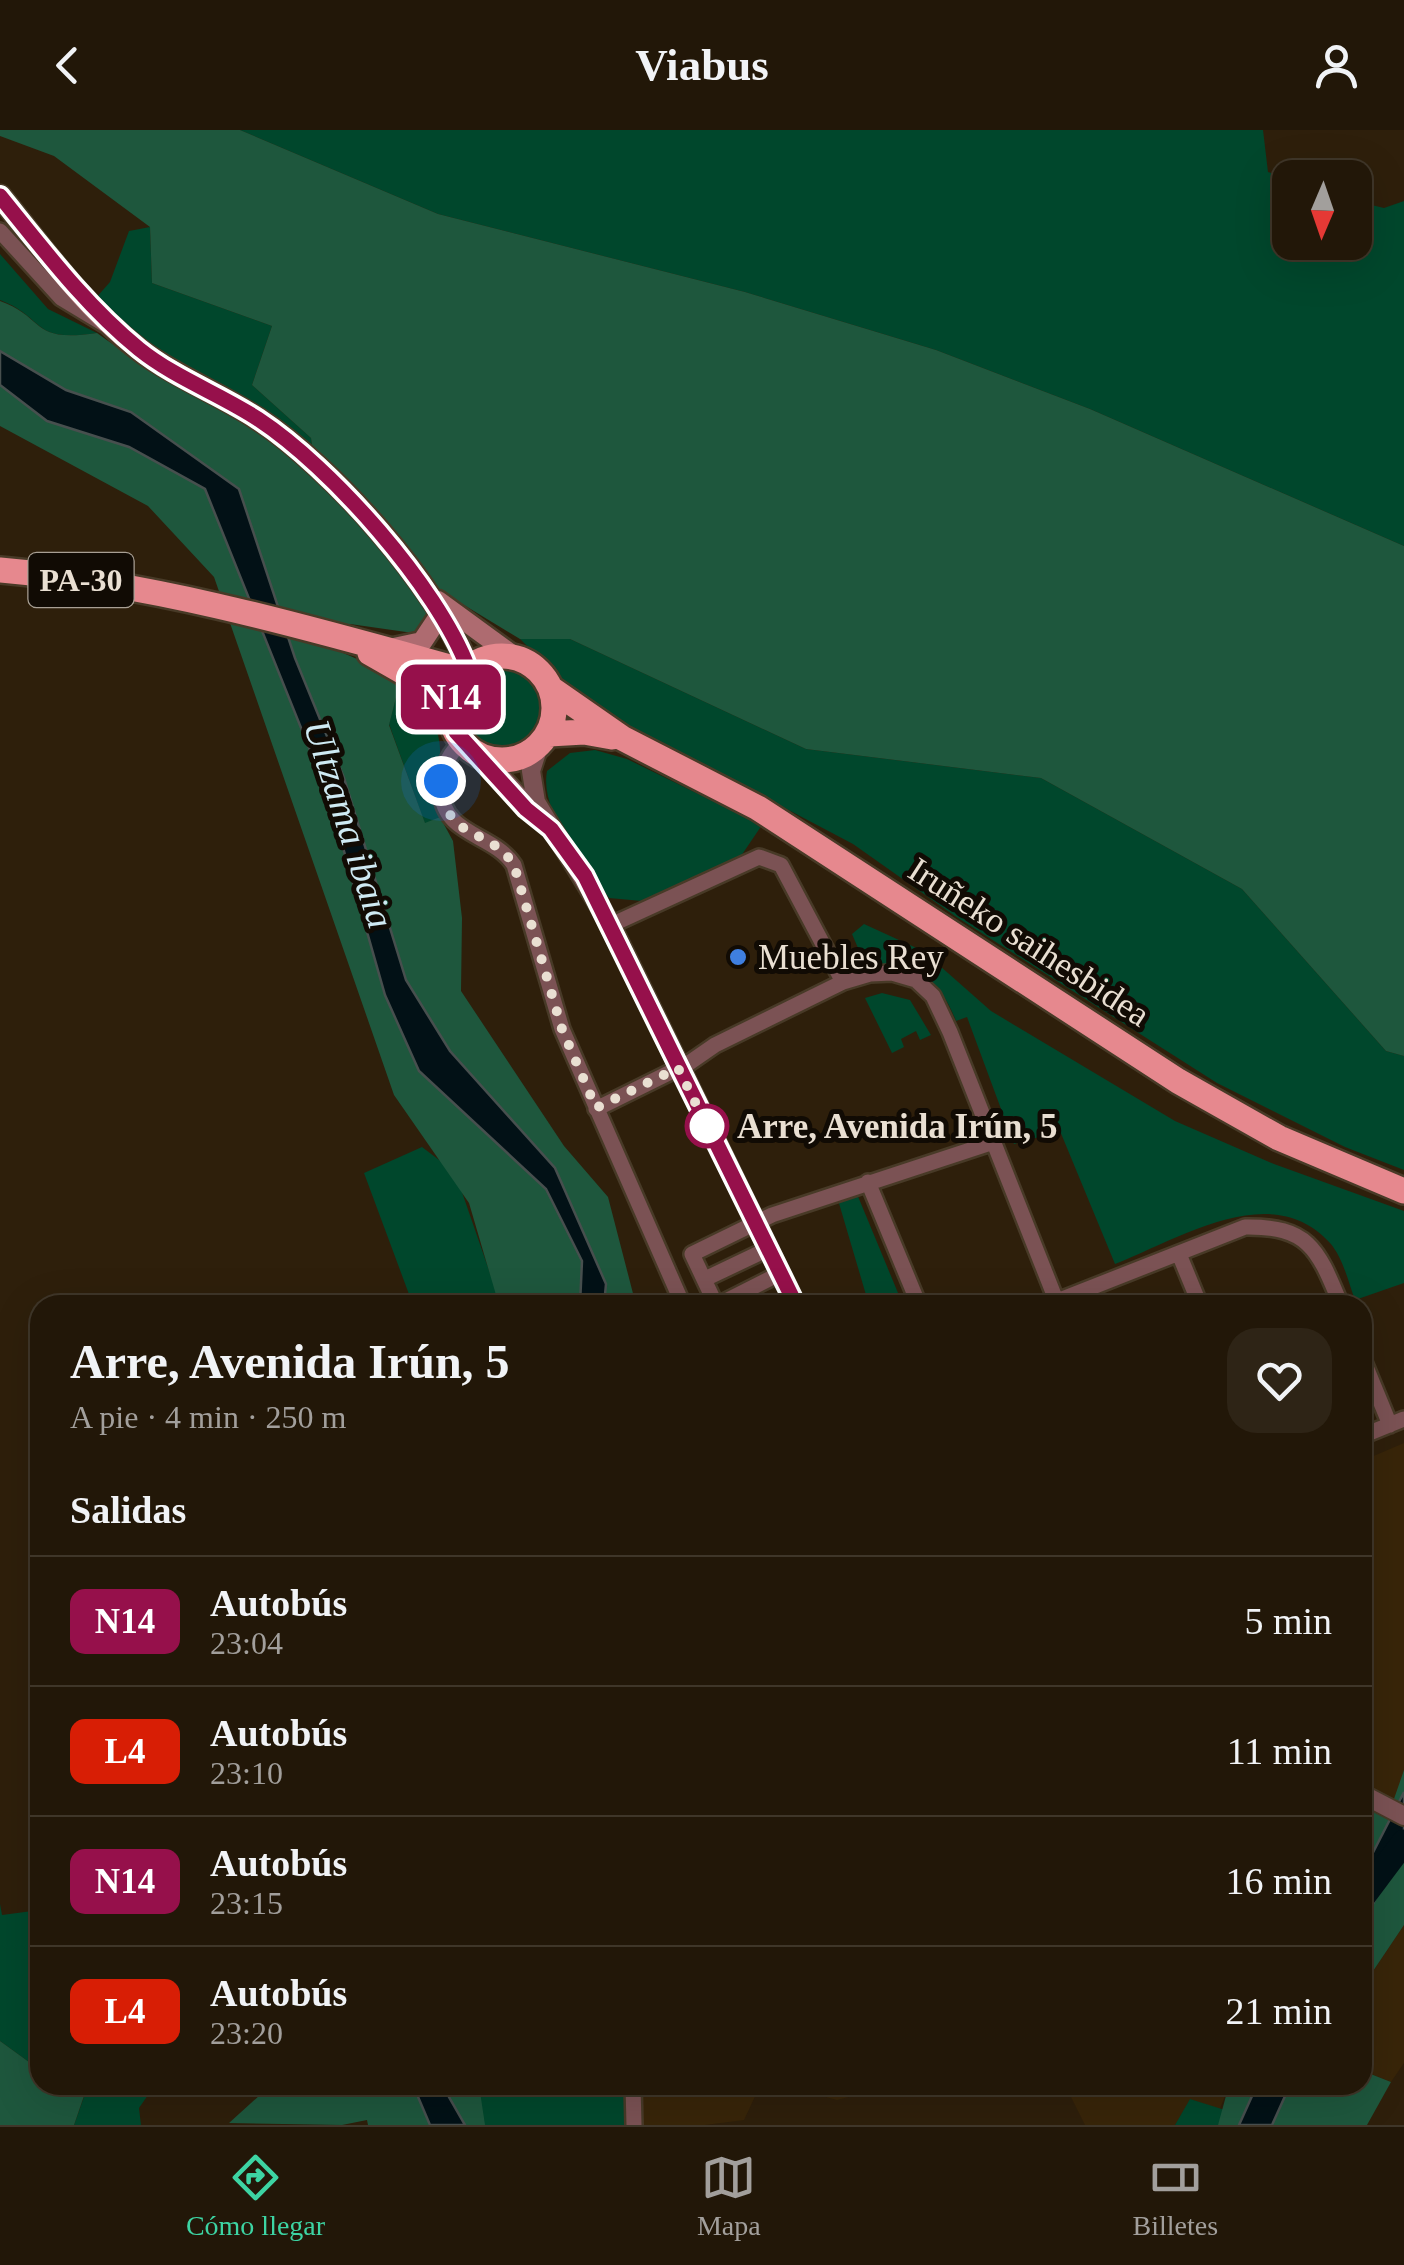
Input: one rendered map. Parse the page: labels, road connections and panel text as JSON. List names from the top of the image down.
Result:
{
  "streets": {
    "highway": ["PA-30", "Iruñeko saihesbidea"]
  },
  "crossings": [
    ["PA-30", "Iruñeko saihesbidea"]
  ],
  "water": ["Ultzama ibaia"],
  "places": ["Muebles Rey", "Arre, Avenida Irún, 5"],
  "lines": ["bus line N14"],
  "north": "bottom",
  "page": {
    "header": "Viabus",
    "on_map": "N14",
    "heading": [
      ["Arre, Avenida Irún, 5", "A pie · 4 min · 250 m"],
      "Salidas"
    ],
    "list": [
      {
        "mark": "N14",
        "name": "Autobús",
        "note": "23:04",
        "value": "5 min"
      },
      {
        "mark": "L4",
        "name": "Autobús",
        "note": "23:10",
        "value": "11 min"
      },
      {
        "mark": "N14",
        "name": "Autobús",
        "note": "23:15",
        "value": "16 min"
      },
      {
        "mark": "L4",
        "name": "Autobús",
        "note": "23:20",
        "value": "21 min"
      }
    ],
    "tabs": ["Cómo llegar", "Mapa", "Billetes"]
  }
}
